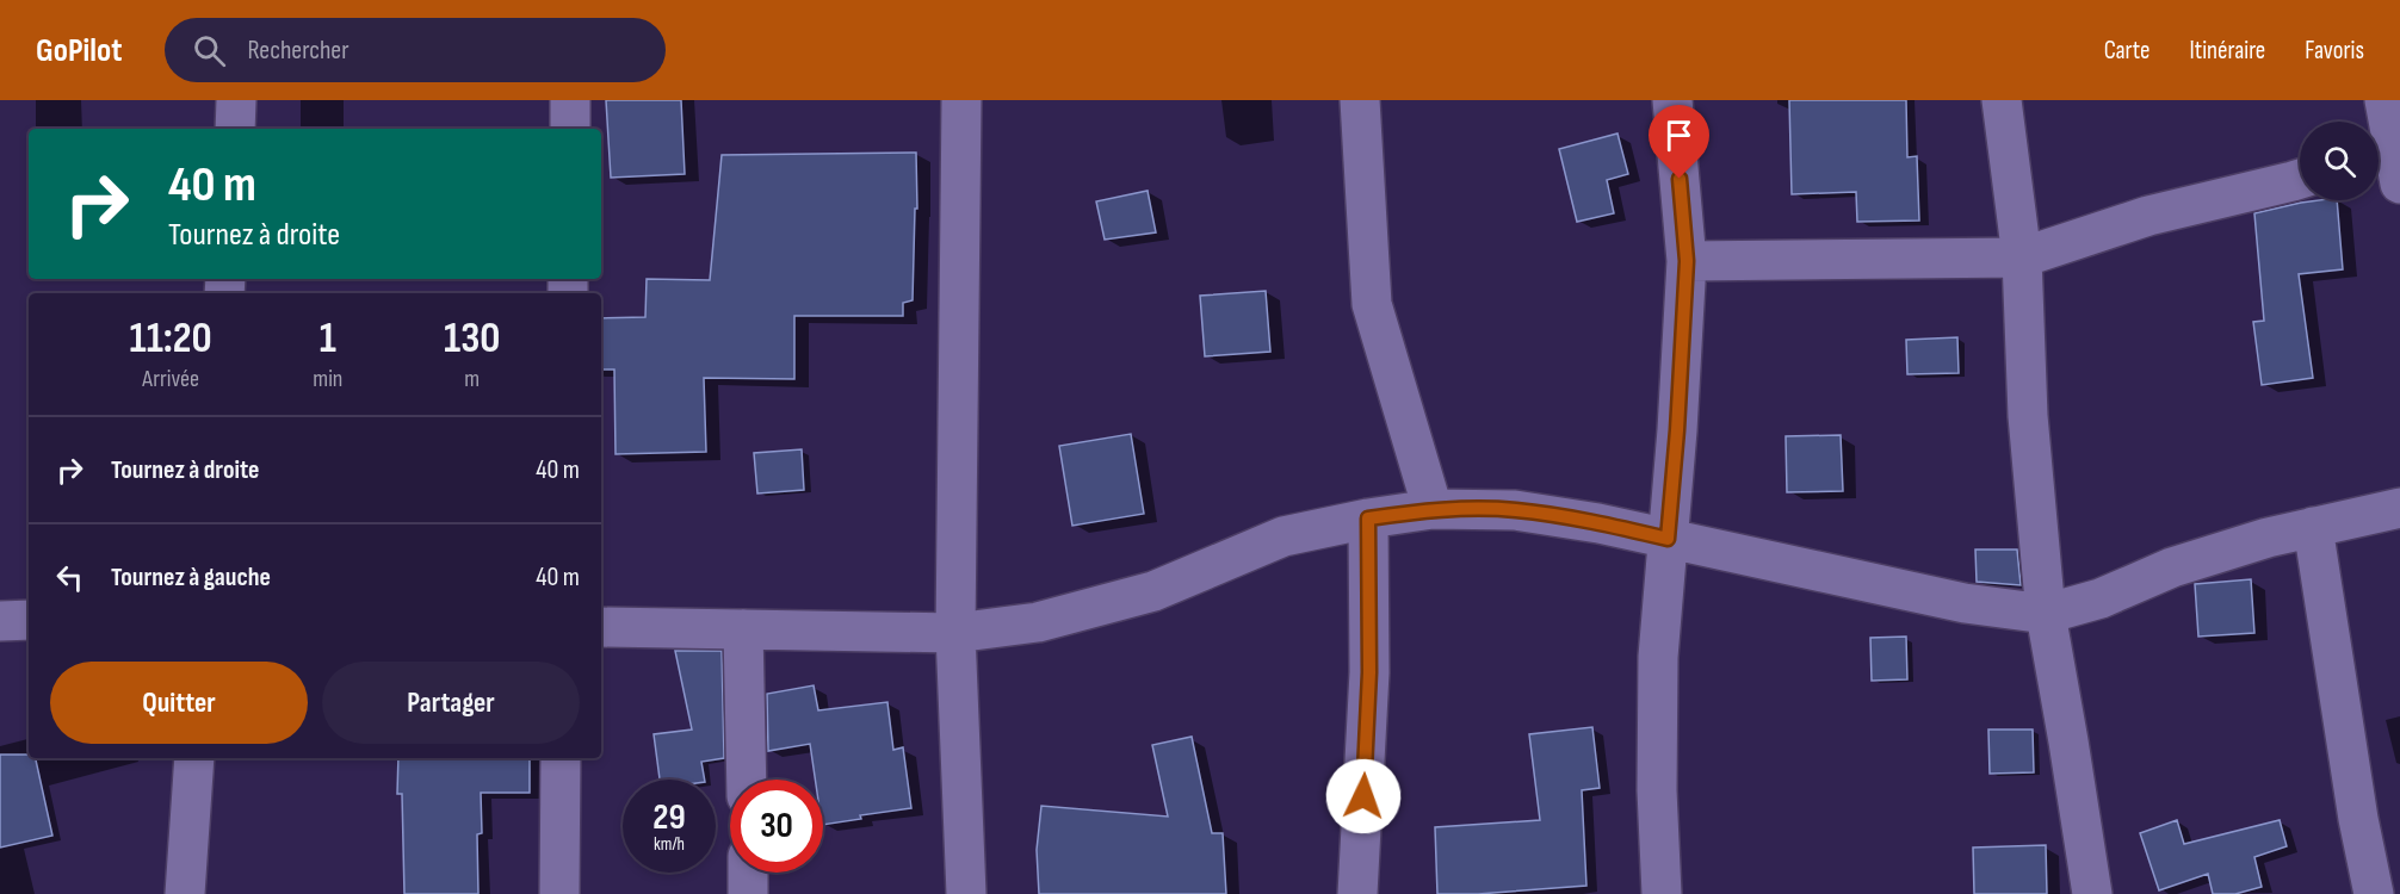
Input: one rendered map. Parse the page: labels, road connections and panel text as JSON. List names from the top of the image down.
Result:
{
  "page": {
    "header": "GoPilot",
    "search": "Rechercher",
    "nav": ["Carte", "Itinéraire", "Favoris"],
    "turn": ["40 m", "Tournez à droite"],
    "eta": [
      "11:20",
      "Arrivée",
      "1",
      "min",
      "130",
      "m"
    ],
    "list": [
      {
        "name": "Tournez à droite",
        "value": "40 m"
      },
      {
        "name": "Tournez à gauche",
        "value": "40 m"
      }
    ],
    "buttons": ["Quitter", "Partager"],
    "speed": "29 km/h",
    "limit": "30"
  }
}
